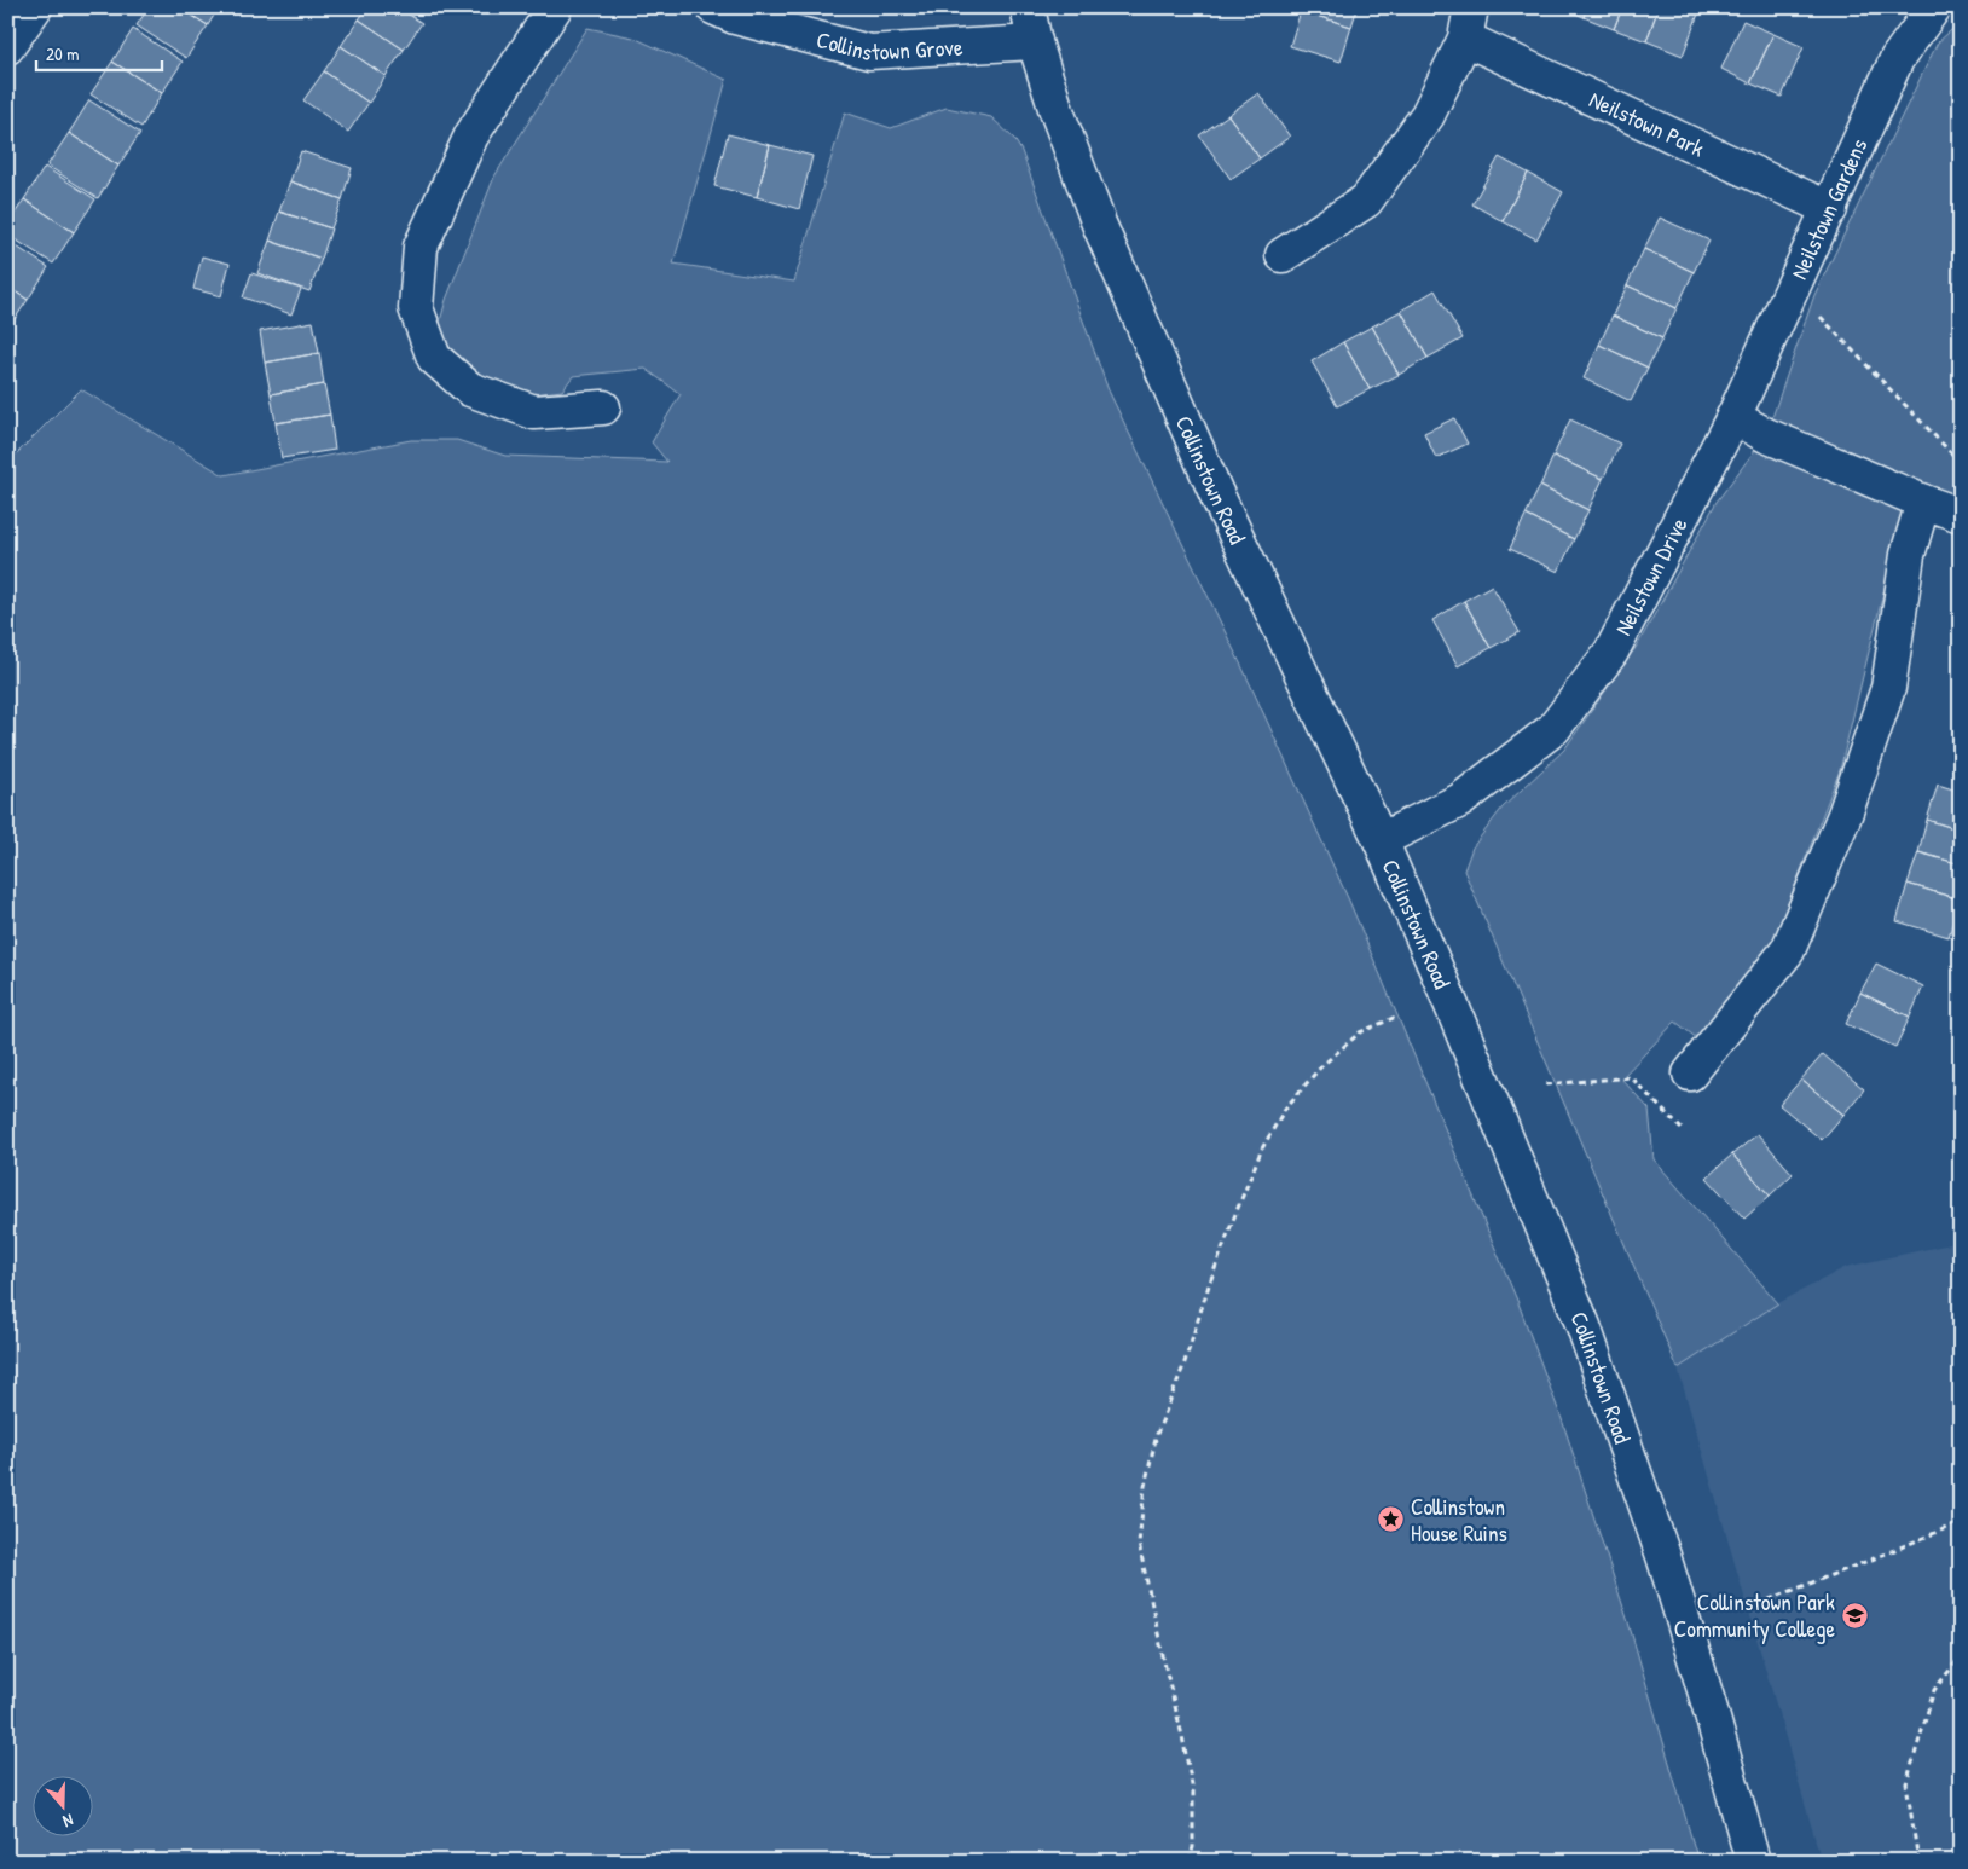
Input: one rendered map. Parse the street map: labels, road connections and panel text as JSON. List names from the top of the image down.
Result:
{
  "streets": {
    "street": [
      "Collinstown Grove",
      "Neilstown Park",
      "Neilstown Gardens",
      "Collinstown Road",
      "Neilstown Drive"
    ]
  },
  "crossings": [
    ["Collinstown Grove", "Collinstown Road"],
    ["Neilstown Park", "Neilstown Gardens"],
    ["Neilstown Gardens", "Neilstown Drive"],
    ["Collinstown Road", "Neilstown Drive"]
  ],
  "places": {
    "place": ["Collinstown House Ruins"],
    "school or university": ["Collinstown Park Community College"]
  },
  "scale_bar": "20 m",
  "north": "bottom"
}
